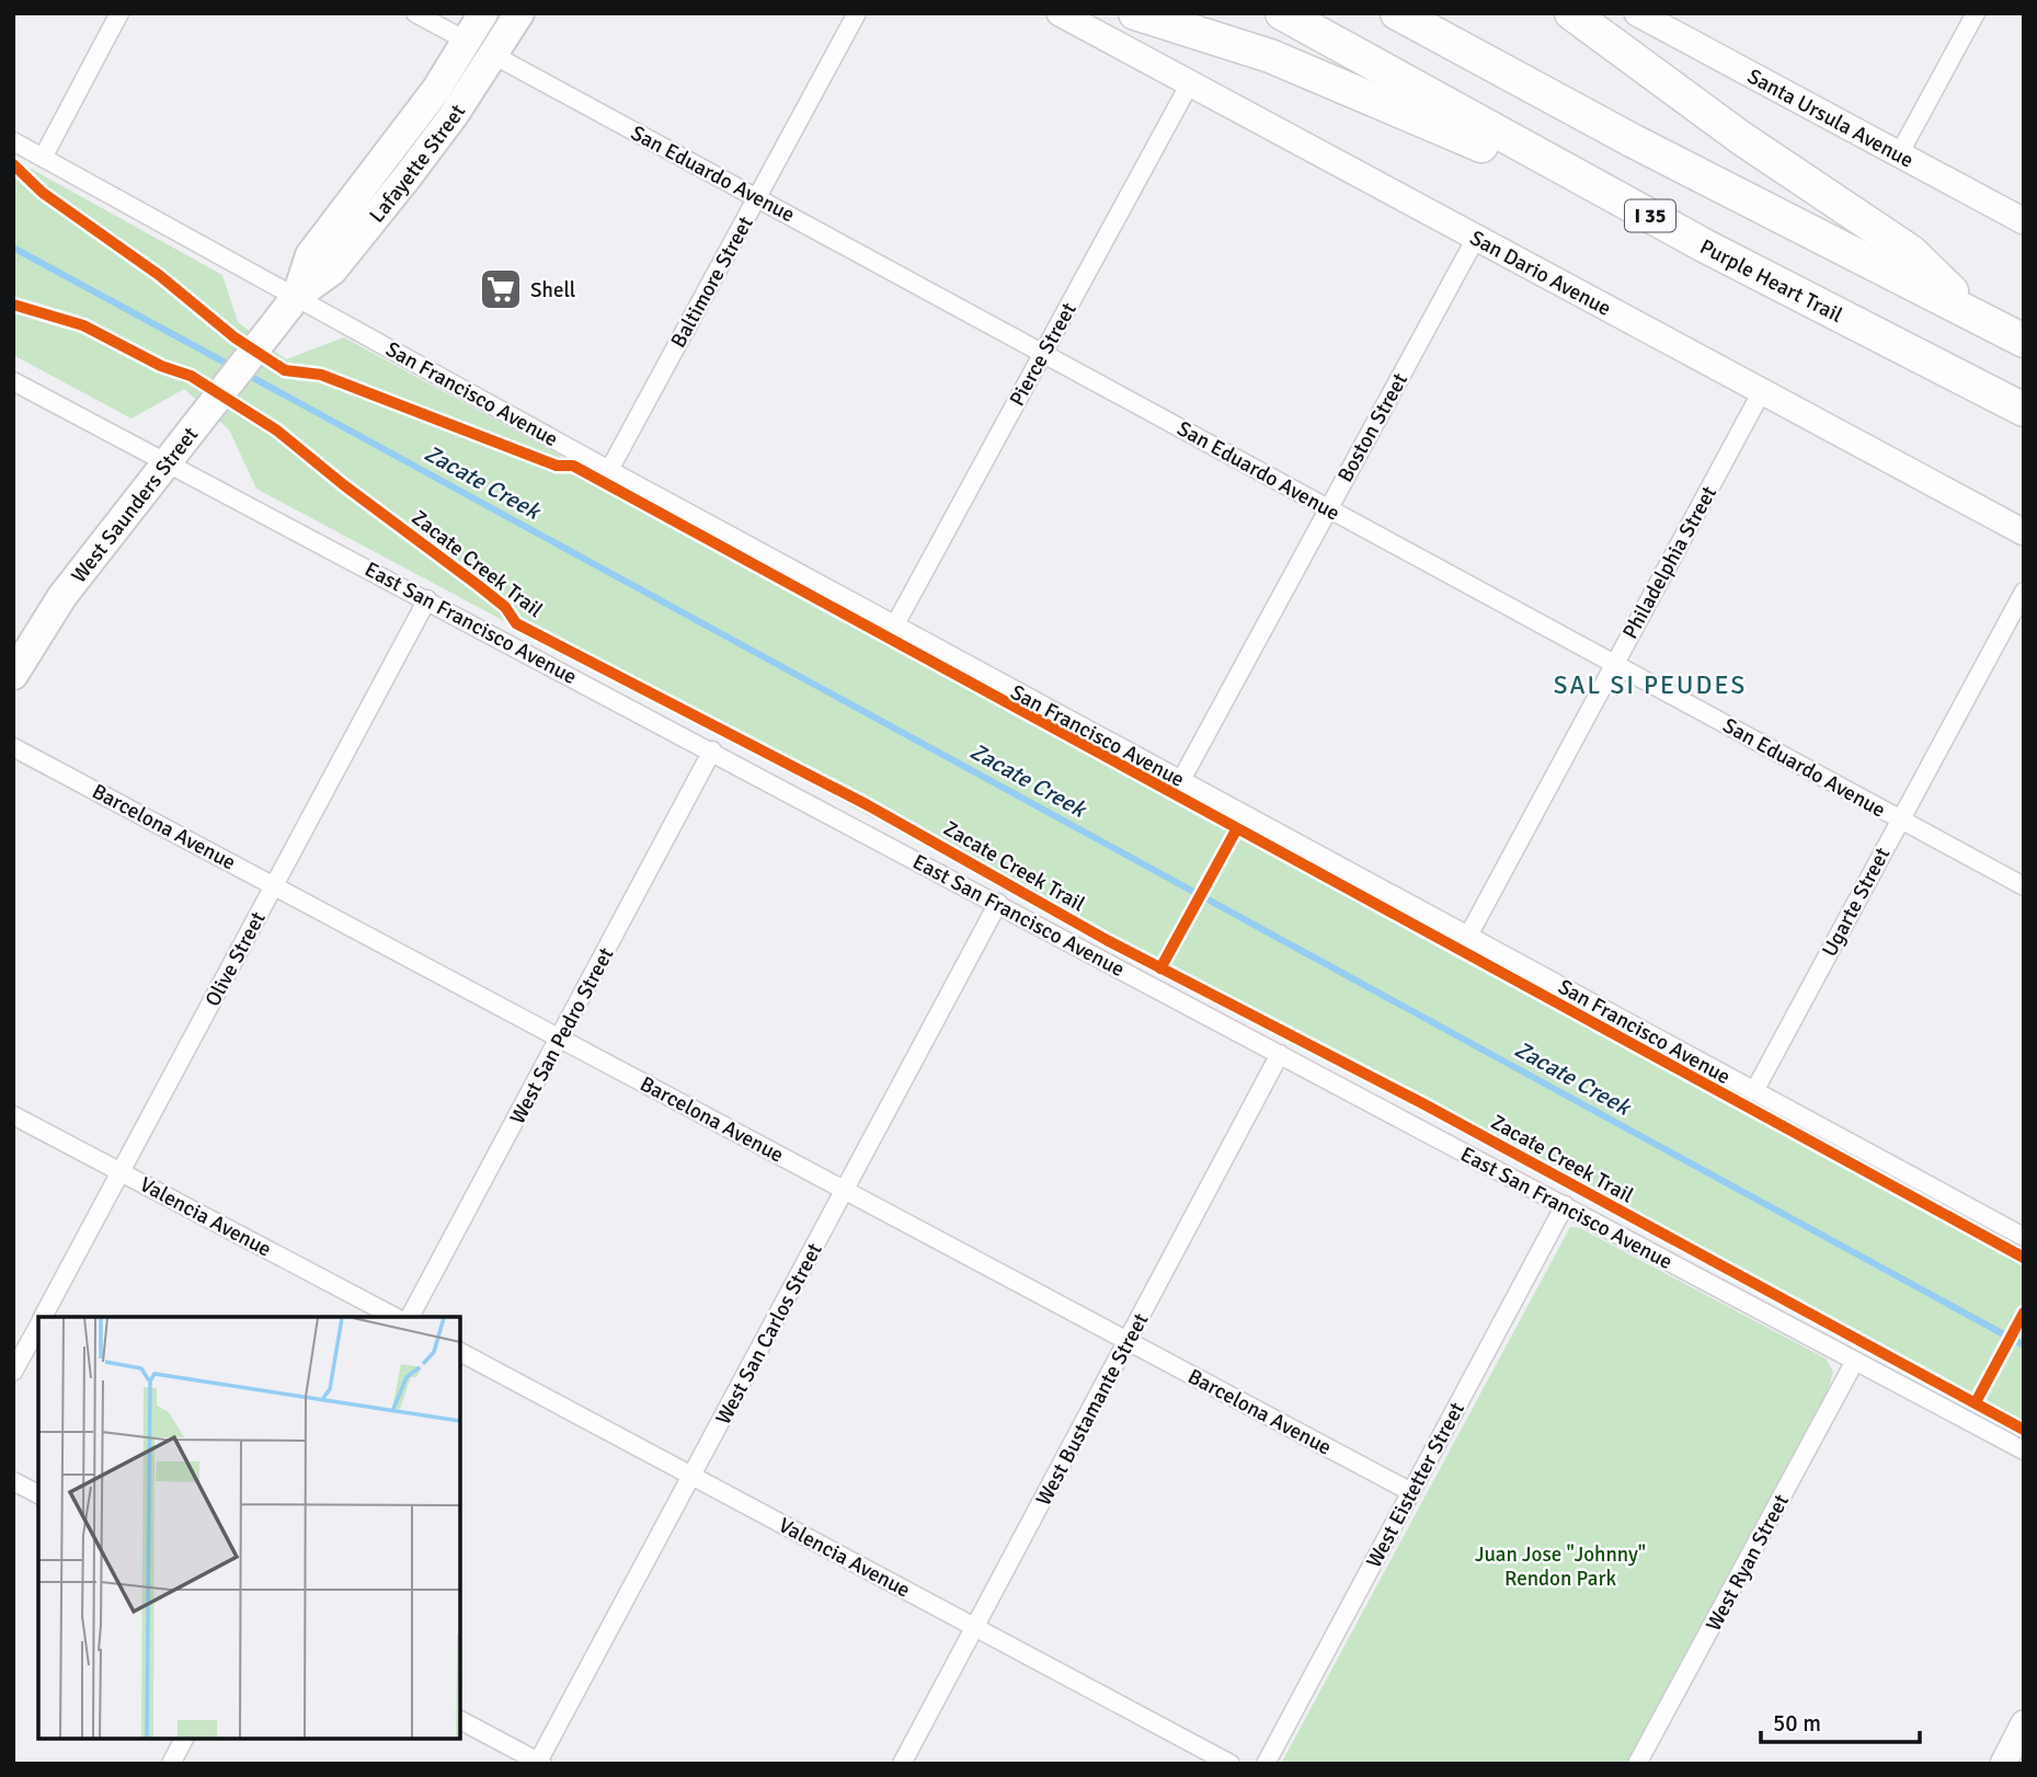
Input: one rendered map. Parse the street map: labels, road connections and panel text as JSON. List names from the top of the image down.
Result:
{
  "streets": {
    "highway": ["I 35", "Purple Heart Trail"],
    "main road": [
      "Santa Ursula Avenue",
      "Lafayette Street",
      "San Dario Avenue",
      "West Saunders Street"
    ],
    "street": [
      "San Eduardo Avenue",
      "Baltimore Street",
      "Pierce Street",
      "San Francisco Avenue",
      "Boston Street",
      "Philadelphia Street",
      "East San Francisco Avenue",
      "Barcelona Avenue",
      "Ugarte Street",
      "Olive Street",
      "West San Pedro Street",
      "Valencia Avenue",
      "West San Carlos Street",
      "West Bustamante Street",
      "West Eistetter Street",
      "West Ryan Street"
    ],
    "cycle path": ["Zacate Creek Trail"]
  },
  "crossings": [
    ["Lafayette Street", "San Eduardo Avenue"],
    ["Lafayette Street", "San Francisco Avenue"],
    ["Lafayette Street", "West Saunders Street"],
    ["San Eduardo Avenue", "Baltimore Street"],
    ["San Eduardo Avenue", "Pierce Street"],
    ["San Eduardo Avenue", "Boston Street"],
    ["San Eduardo Avenue", "Philadelphia Street"],
    ["San Eduardo Avenue", "Ugarte Street"],
    ["San Dario Avenue", "Pierce Street"],
    ["San Dario Avenue", "Boston Street"],
    ["San Dario Avenue", "Philadelphia Street"],
    ["Baltimore Street", "San Francisco Avenue"],
    ["Pierce Street", "San Francisco Avenue"],
    ["San Francisco Avenue", "Boston Street"],
    ["San Francisco Avenue", "Philadelphia Street"],
    ["San Francisco Avenue", "Ugarte Street"],
    ["West Saunders Street", "East San Francisco Avenue"],
    ["East San Francisco Avenue", "Olive Street"],
    ["East San Francisco Avenue", "West San Pedro Street"],
    ["East San Francisco Avenue", "West San Carlos Street"],
    ["East San Francisco Avenue", "West Bustamante Street"],
    ["East San Francisco Avenue", "West Eistetter Street"],
    ["East San Francisco Avenue", "West Ryan Street"],
    ["Barcelona Avenue", "Olive Street"],
    ["Barcelona Avenue", "West San Pedro Street"],
    ["Barcelona Avenue", "West San Carlos Street"],
    ["Barcelona Avenue", "West Bustamante Street"],
    ["Barcelona Avenue", "West Eistetter Street"],
    ["Olive Street", "Valencia Avenue"],
    ["Valencia Avenue", "West San Carlos Street"],
    ["Valencia Avenue", "West Bustamante Street"]
  ],
  "districts": ["SAL SI PEUDES"],
  "water": ["Zacate Creek"],
  "parks": ["Juan Jose \"Johnny\" Rendon Park"],
  "places": {
    "supermarket": ["Shell"]
  },
  "scale_bar": "50 m"
}
